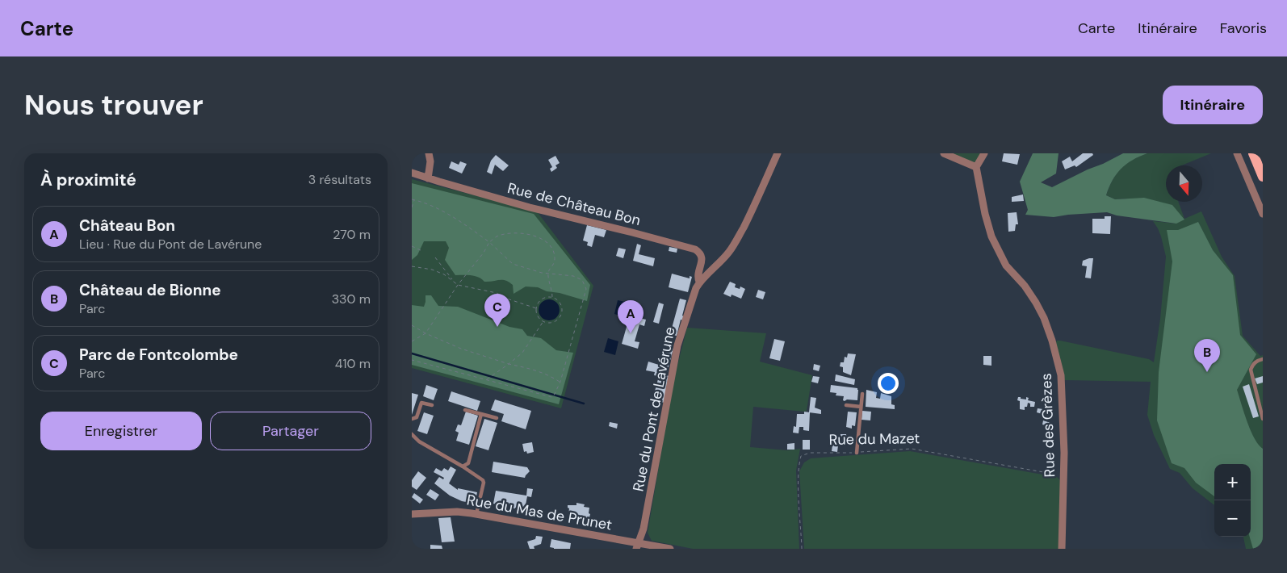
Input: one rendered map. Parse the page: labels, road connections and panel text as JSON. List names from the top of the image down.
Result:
{
  "streets": {
    "street": [
      "Rue de Château Bon",
      "Rue du Pont de Lavérune",
      "Rue des Grèzes",
      "Rue du Mas de Prunet"
    ],
    "path": ["Rue du Mazet"]
  },
  "crossings": [
    ["Rue de Château Bon", "Rue du Pont de Lavérune"],
    ["Rue du Pont de Lavérune", "Rue du Mas de Prunet"],
    ["Rue des Grèzes", "Rue du Mazet"]
  ],
  "north": "bottom",
  "page": {
    "header": "Carte",
    "nav": ["Carte", "Itinéraire", "Favoris"],
    "buttons": [
      "Itinéraire",
      ["Enregistrer", "Partager"]
    ],
    "title": "Nous trouver",
    "heading": ["À proximité", "3 résultats"],
    "list": [
      {
        "mark": "A",
        "name": "Château Bon",
        "note": "Lieu · Rue du Pont de Lavérune",
        "value": "270 m"
      },
      {
        "mark": "B",
        "name": "Château de Bionne",
        "note": "Parc",
        "value": "330 m"
      },
      {
        "mark": "C",
        "name": "Parc de Fontcolombe",
        "note": "Parc",
        "value": "410 m"
      }
    ],
    "pins": ["C", "A", "B"],
    "map_buttons": ["+", "−"]
  }
}
